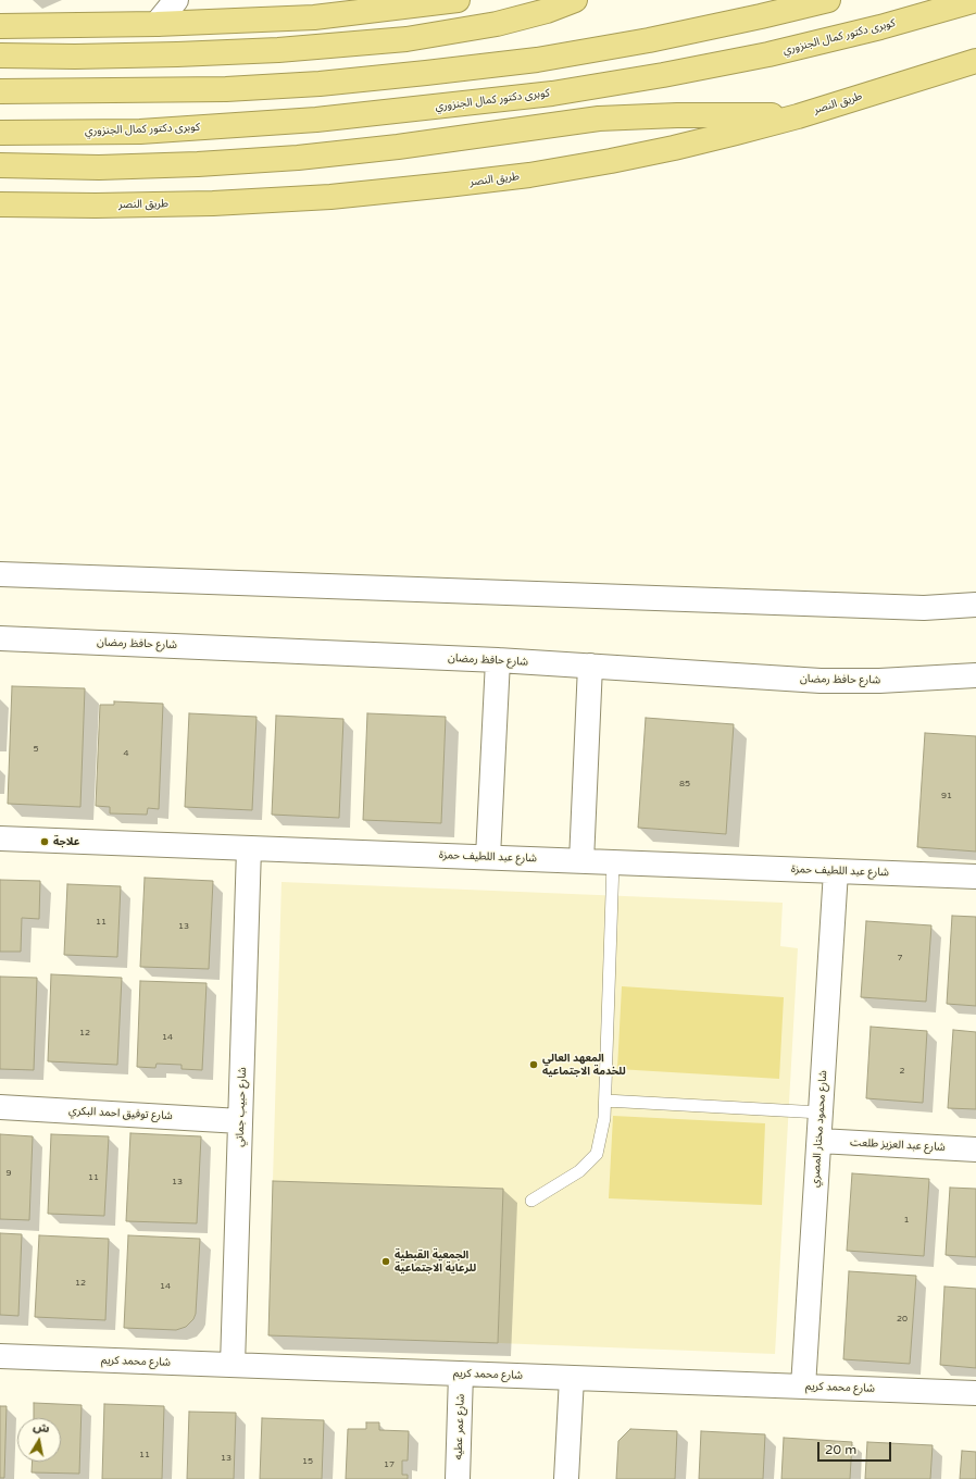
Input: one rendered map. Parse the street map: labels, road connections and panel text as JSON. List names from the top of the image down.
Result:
{
  "streets": {
    "highway": ["كوبرى دكتور كمال الجنزوري", "طريق النصر"],
    "street": [
      "شارع حافظ رمضان",
      "شارع عبد اللطيف حمزة",
      "شارع حبيب جماتي",
      "شارع توفيق احمد البكري",
      "شارع محمود مختار المصري",
      "شارع عبد العزيز طلعت",
      "شارع محمد كريم",
      "شارع عمر عطيه"
    ]
  },
  "crossings": [
    ["شارع عبد اللطيف حمزة", "شارع حبيب جماتي"],
    ["شارع عبد اللطيف حمزة", "شارع محمود مختار المصري"],
    ["شارع حبيب جماتي", "شارع توفيق احمد البكري"],
    ["شارع حبيب جماتي", "شارع محمد كريم"],
    ["شارع محمود مختار المصري", "شارع عبد العزيز طلعت"],
    ["شارع محمود مختار المصري", "شارع محمد كريم"],
    ["شارع محمد كريم", "شارع عمر عطيه"]
  ],
  "places": ["علاجة", "المعهد العالي للخدمة الاجتماعيه", "الجمعية القبطية للرعاية الاجتماعية"],
  "house_numbers": [
    "5",
    "4",
    "85",
    "91",
    "11",
    "13",
    "7",
    "12",
    "14",
    "2",
    "9",
    "11",
    "13",
    "1",
    "12",
    "14",
    "20",
    "11",
    "13",
    "15",
    "17"
  ],
  "scale_bar": "20 m",
  "north": "top"
}
